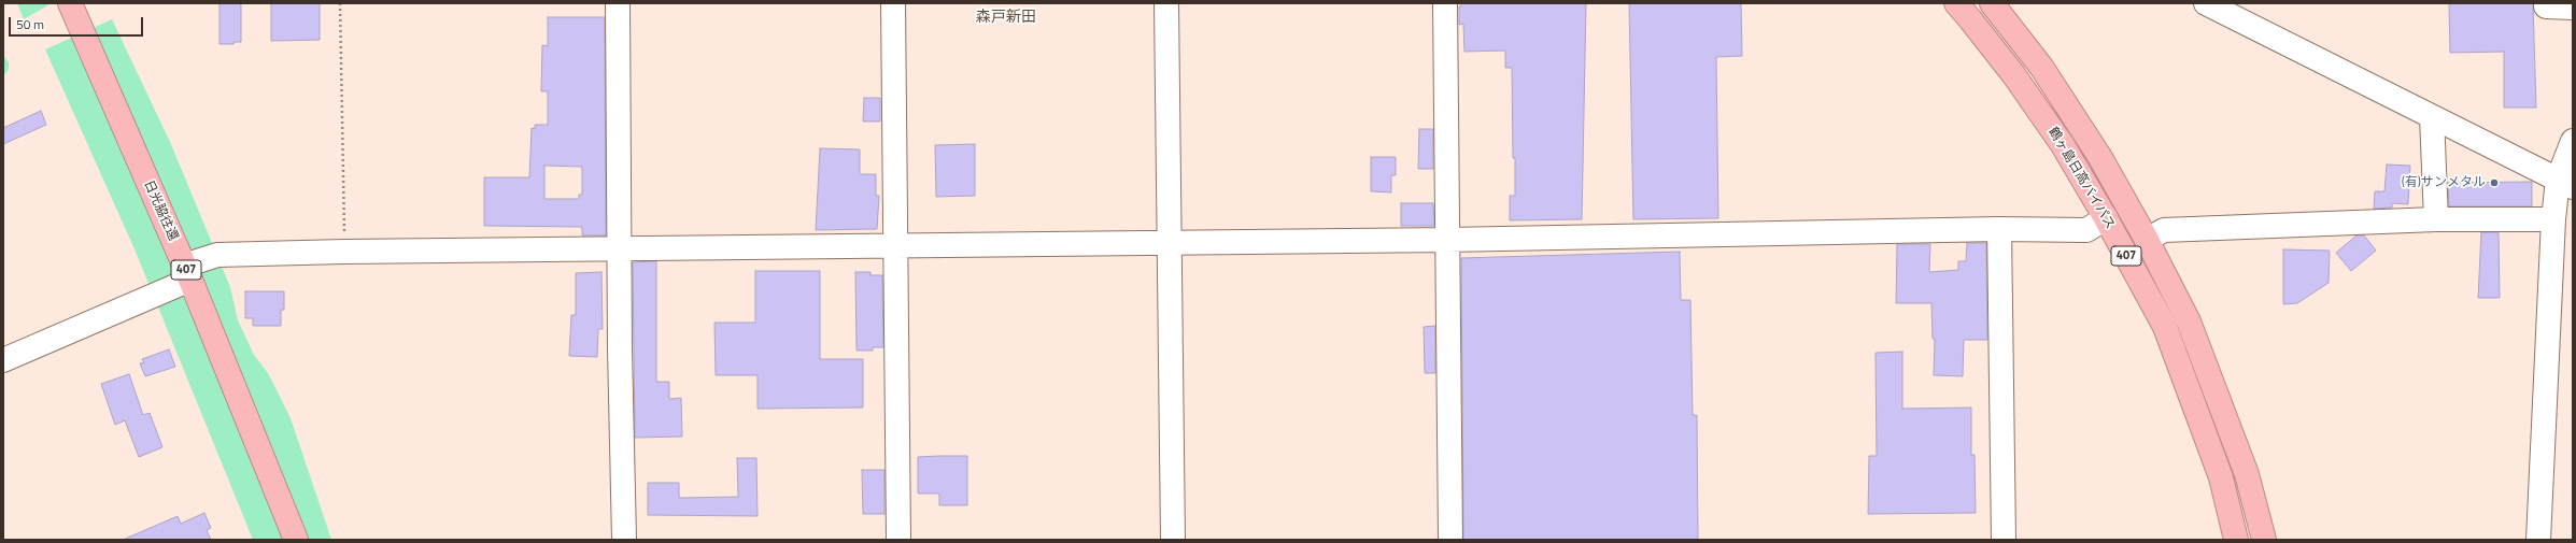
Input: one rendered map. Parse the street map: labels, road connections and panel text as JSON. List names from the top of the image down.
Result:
{
  "streets": {
    "highway": ["鶴ヶ島日高バイパス", "日光脇往還", "407"]
  },
  "districts": ["森戸新田"],
  "places": ["(有)サンメタル"],
  "scale_bar": "50 m"
}
